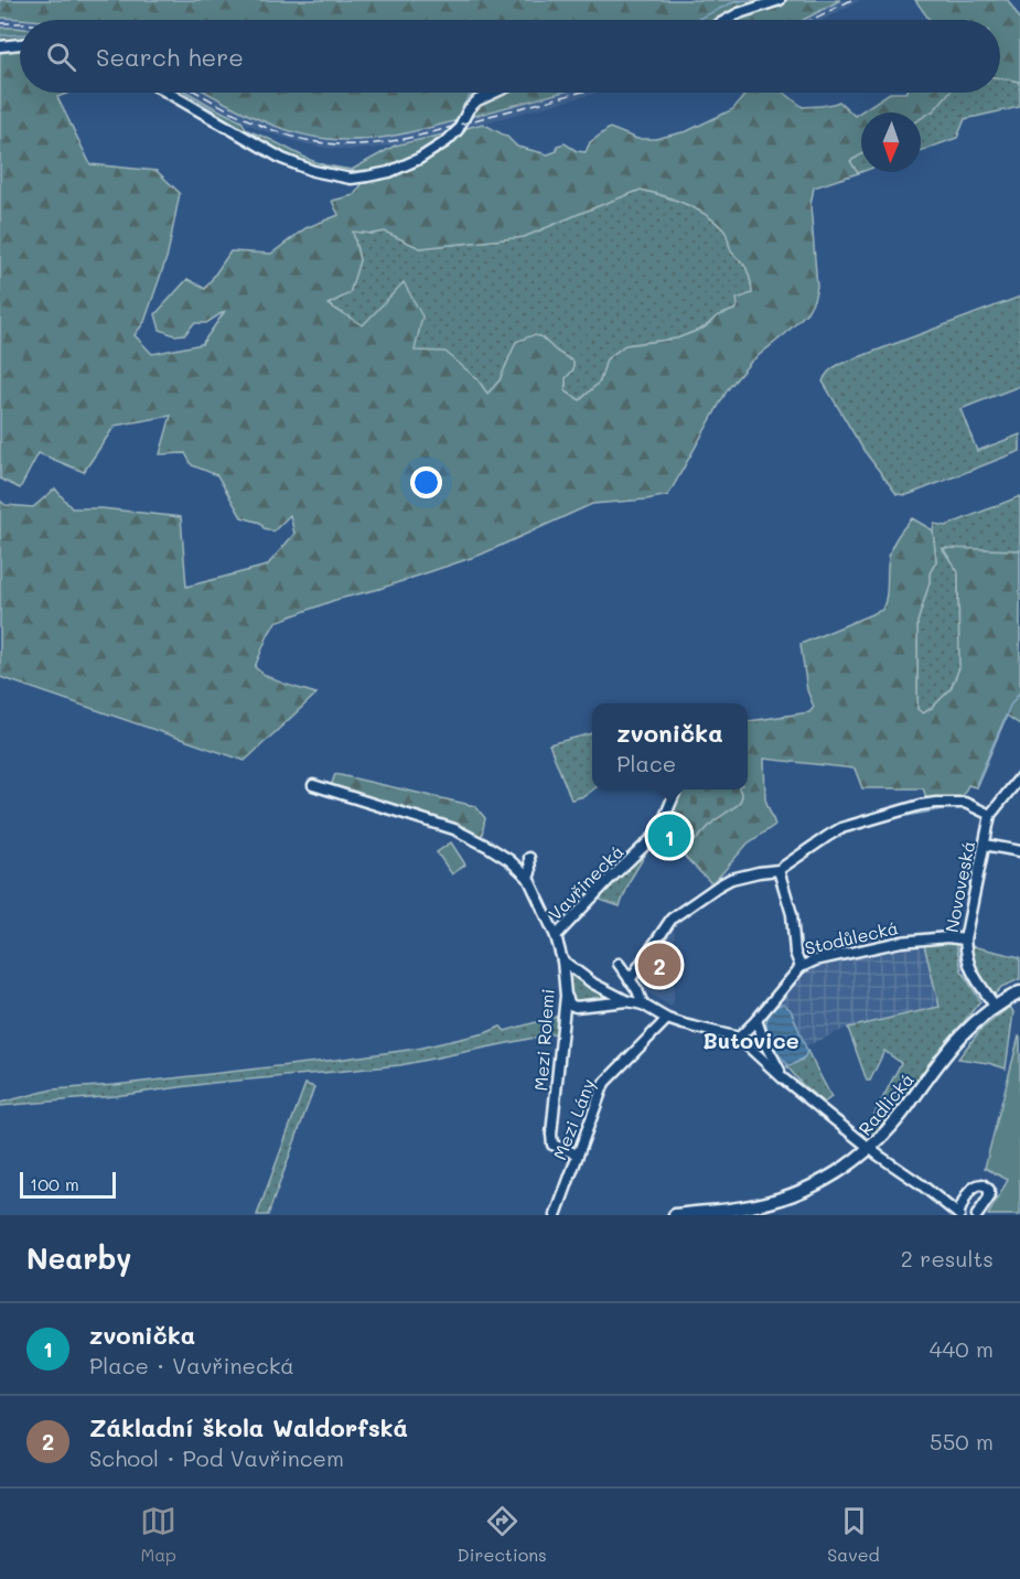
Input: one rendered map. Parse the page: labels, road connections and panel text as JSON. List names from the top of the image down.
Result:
{
  "streets": {
    "main road": ["Radlická"],
    "street": [
      "Vavřinecká",
      "Novoveská",
      "Stodůlecká",
      "Mezi Rolemi",
      "Mezi Lány"
    ]
  },
  "crossings": [
    ["Vavřinecká", "Mezi Rolemi"],
    ["Novoveská", "Stodůlecká"],
    ["Novoveská", "Radlická"],
    ["Stodůlecká", "Mezi Lány"],
    ["Mezi Rolemi", "Mezi Lány"]
  ],
  "districts": ["Butovice"],
  "scale_bar": "100 m",
  "north": "bottom",
  "page": {
    "search": "Search here",
    "popup": ["zvonička", "Place"],
    "pins": ["1", "2"],
    "scale": "100 m",
    "heading": ["Nearby", "2 results"],
    "list": [
      {
        "mark": "1",
        "name": "zvonička",
        "note": "Place · Vavřinecká",
        "value": "440 m"
      },
      {
        "mark": "2",
        "name": "Základní škola Waldorfská",
        "note": "School · Pod Vavřincem",
        "value": "550 m"
      }
    ],
    "nav": ["Map", "Directions", "Saved"]
  }
}
